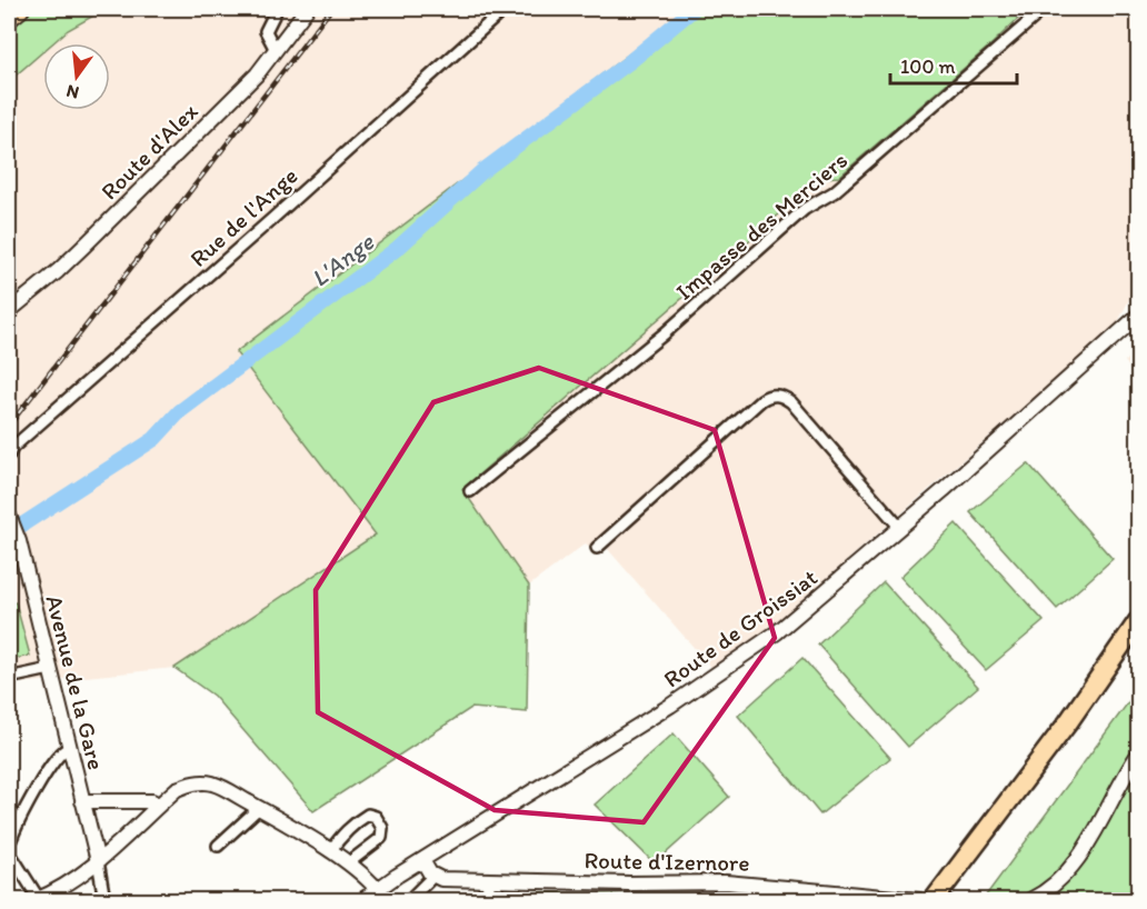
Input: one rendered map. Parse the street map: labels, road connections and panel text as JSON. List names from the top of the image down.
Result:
{
  "streets": {
    "street": [
      "Route d'Alex",
      "Rue de l'Ange",
      "Impasse des Merciers",
      "Route de Groissiat",
      "Avenue de la Gare",
      "Route d'Izernore"
    ]
  },
  "water": ["L'Ange"],
  "scale_bar": "100 m",
  "north": "bottom"
}
